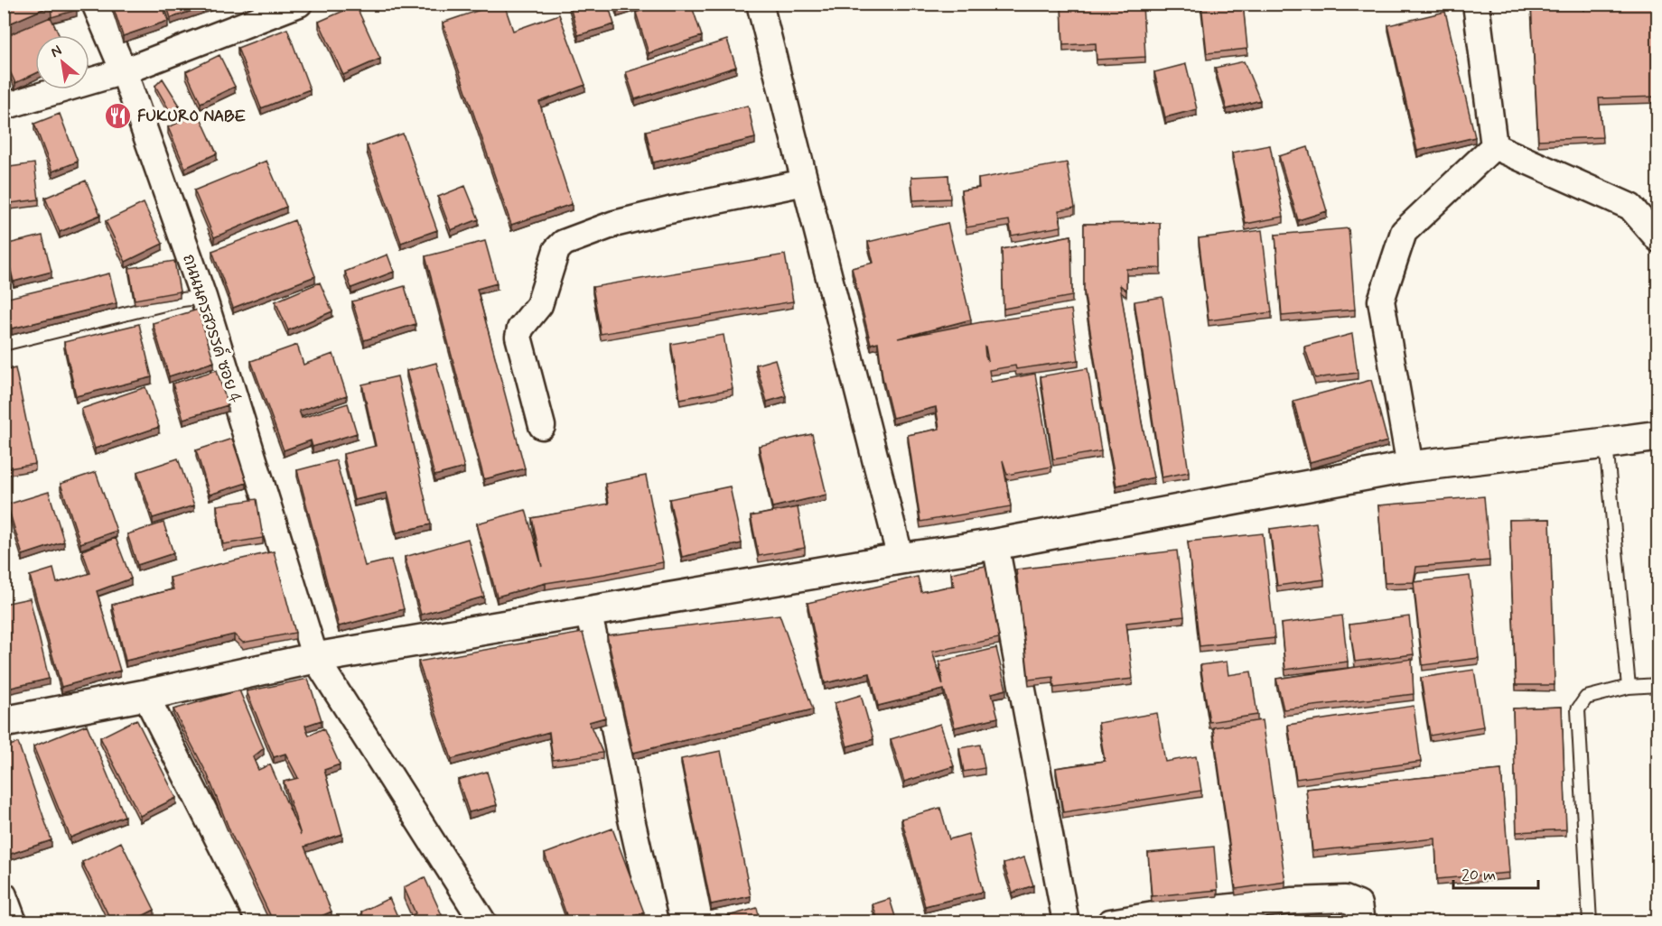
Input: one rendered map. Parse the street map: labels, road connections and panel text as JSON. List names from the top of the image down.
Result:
{
  "streets": {
    "street": ["ถนนนครสวรรค์ ซอย 4"]
  },
  "places": {
    "restaurant": ["FUKURO NABE"]
  },
  "scale_bar": "20 m",
  "north": "top left"
}
